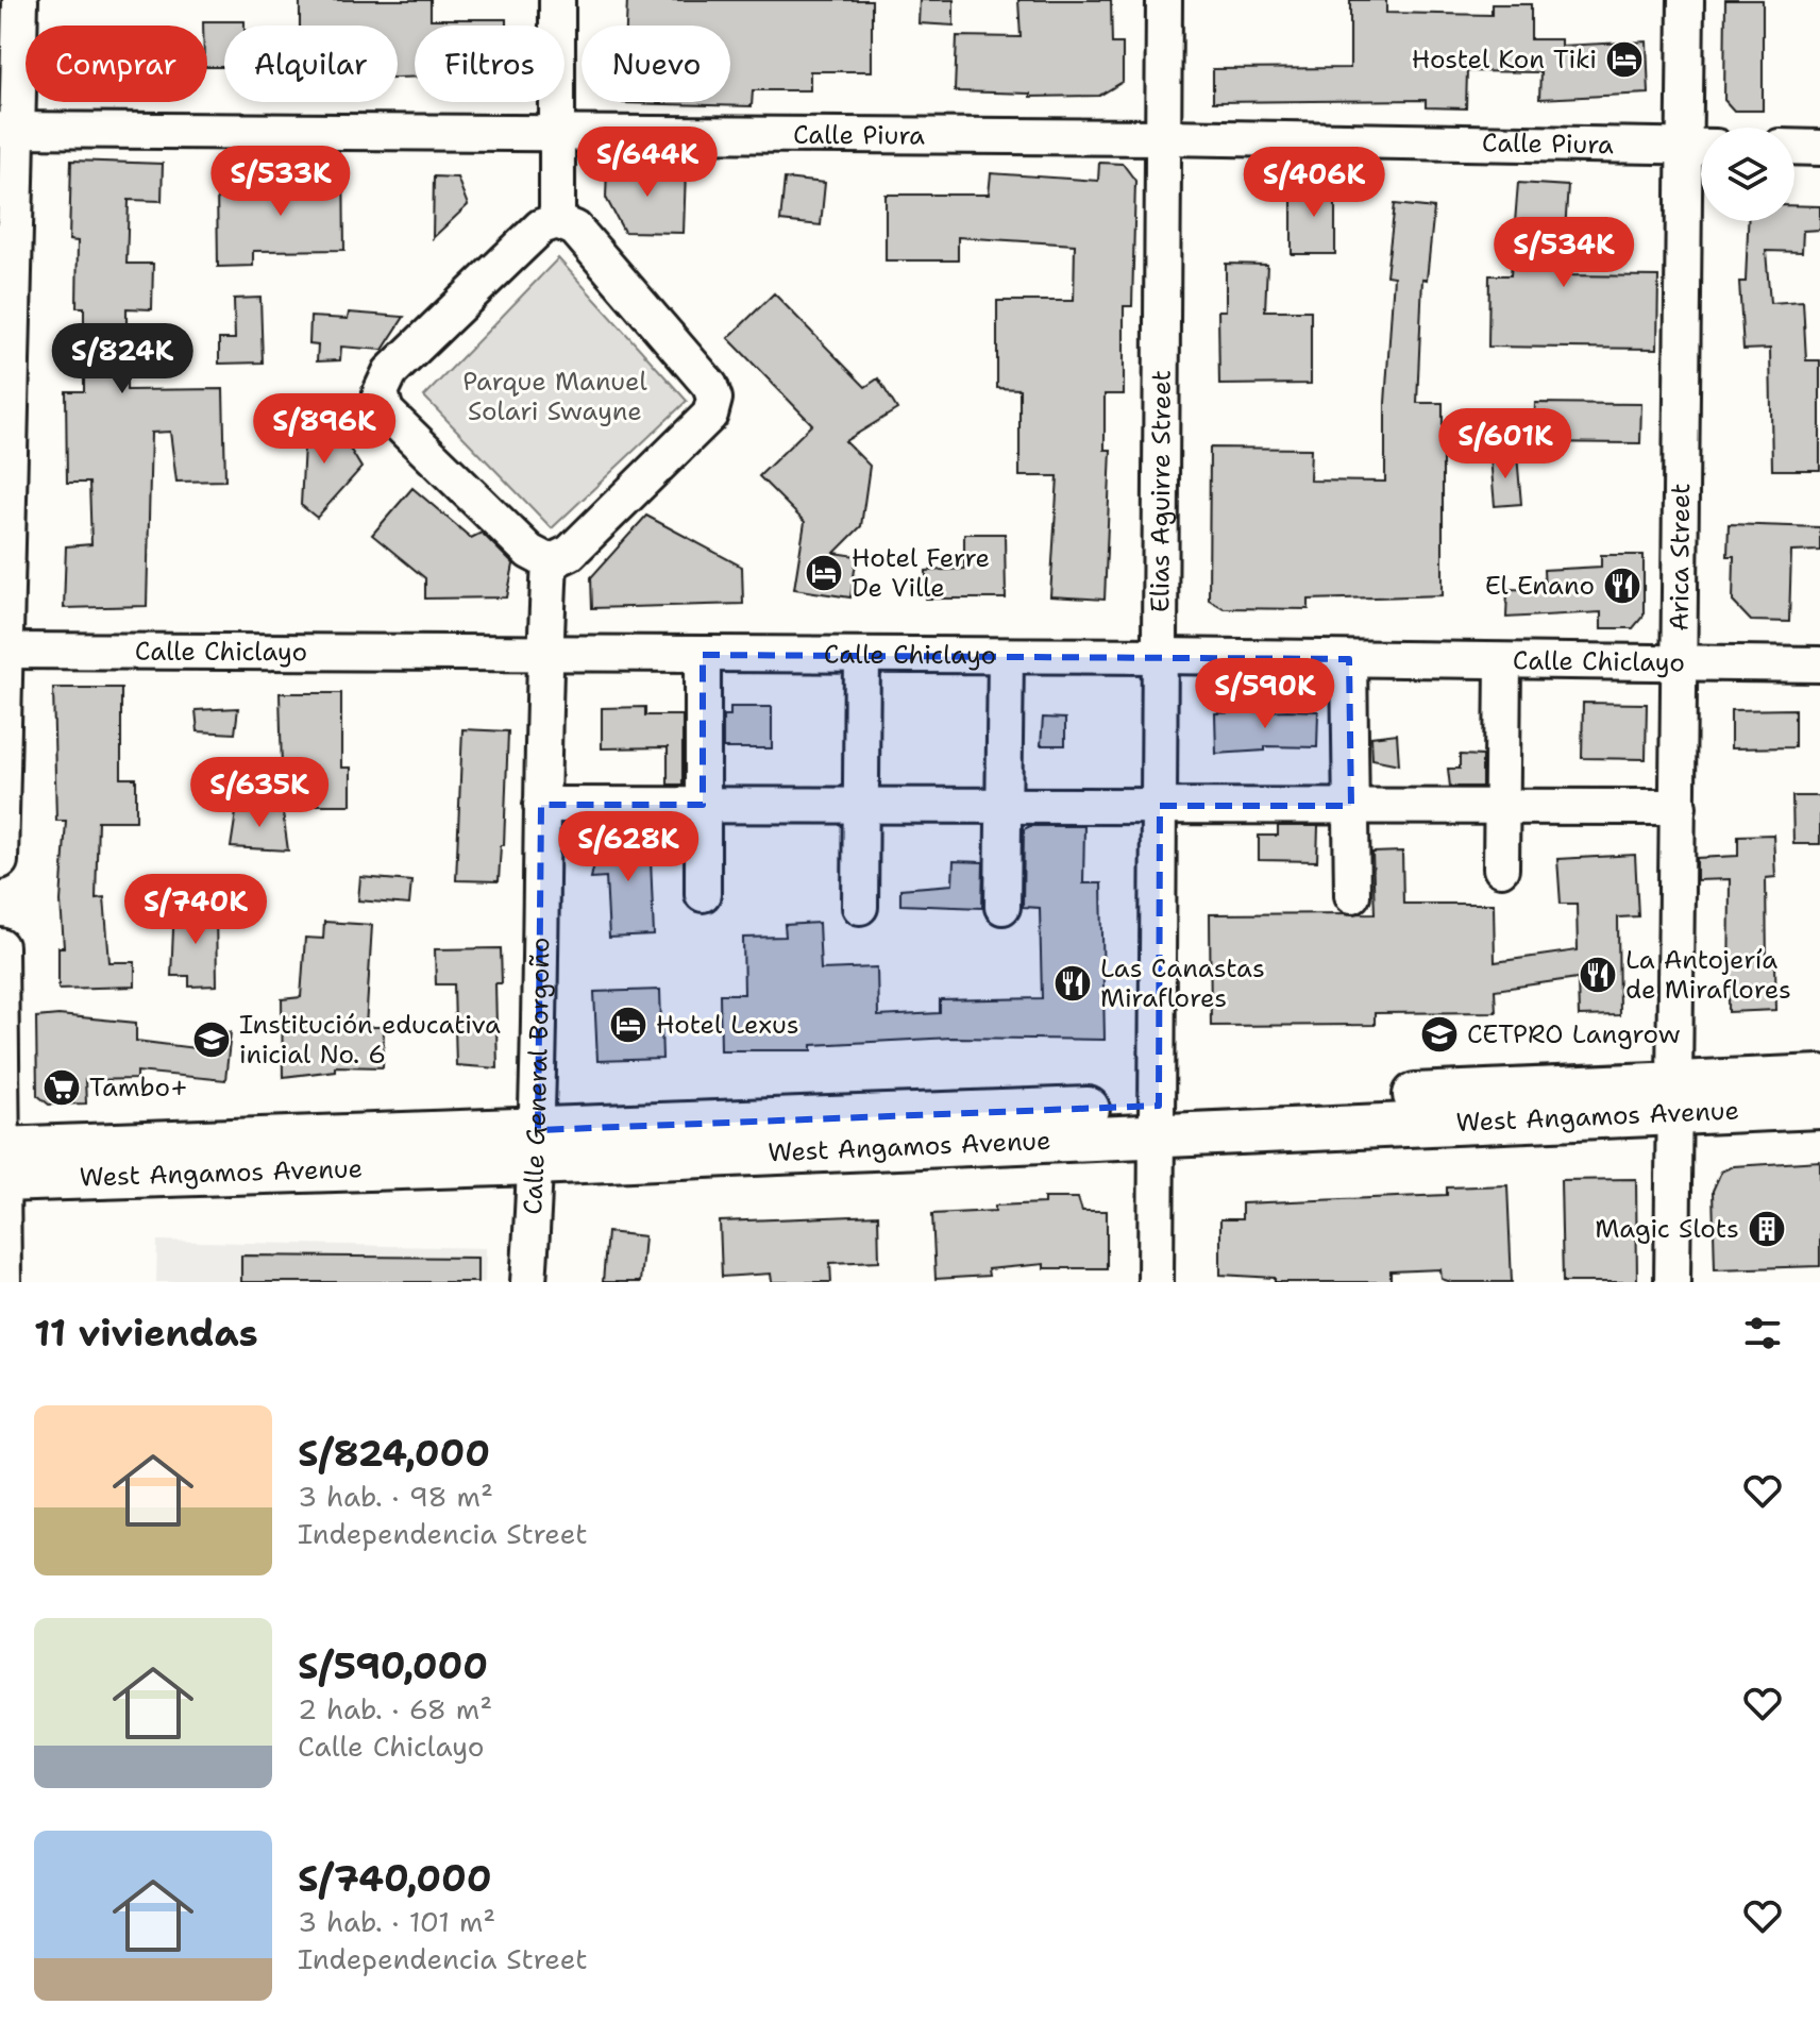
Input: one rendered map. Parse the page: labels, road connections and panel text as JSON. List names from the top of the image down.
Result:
{
  "streets": {
    "main road": ["West Angamos Avenue"],
    "street": [
      "Calle Piura",
      "Elias Aguirre Street",
      "Arica Street",
      "Calle Chiclayo",
      "Calle General Borgoño"
    ]
  },
  "crossings": [
    ["Calle Piura", "Elias Aguirre Street"],
    ["Calle Piura", "Arica Street"],
    ["Elias Aguirre Street", "Calle Chiclayo"],
    ["Elias Aguirre Street", "West Angamos Avenue"],
    ["Arica Street", "Calle Chiclayo"],
    ["Arica Street", "West Angamos Avenue"],
    ["Calle Chiclayo", "Calle General Borgoño"],
    ["Calle General Borgoño", "West Angamos Avenue"]
  ],
  "parks": ["Parque Manuel Solari Swayne"],
  "places": {
    "hotel": ["Hostel Kon Tiki", "Hotel Ferre De Ville", "Hotel Lexus"],
    "restaurant": ["El Enano", "La Antojería de Miraflores", "Las Canastas Miraflores"],
    "school or university": ["CETPRO Langrow", "Institución educativa inicial No. 6"],
    "supermarket": ["Tambo+"],
    "building": ["Magic Slots"]
  },
  "page": {
    "chip": [
      "Comprar",
      "Alquilar",
      "Filtros",
      "Nuevo"
    ],
    "price": [
      "S/644K",
      "S/533K",
      "S/406K",
      "S/534K",
      "S/824K",
      "S/896K",
      "S/601K",
      "S/590K",
      "S/635K",
      "S/628K",
      "S/740K"
    ],
    "heading": "11 viviendas",
    "list": [
      {
        "name": "S/824,000",
        "note": "3 hab. · 98 m² · Independencia Street"
      },
      {
        "name": "S/590,000",
        "note": "2 hab. · 68 m² · Calle Chiclayo"
      },
      {
        "name": "S/740,000",
        "note": "3 hab. · 101 m² · Independencia Street"
      }
    ]
  }
}
